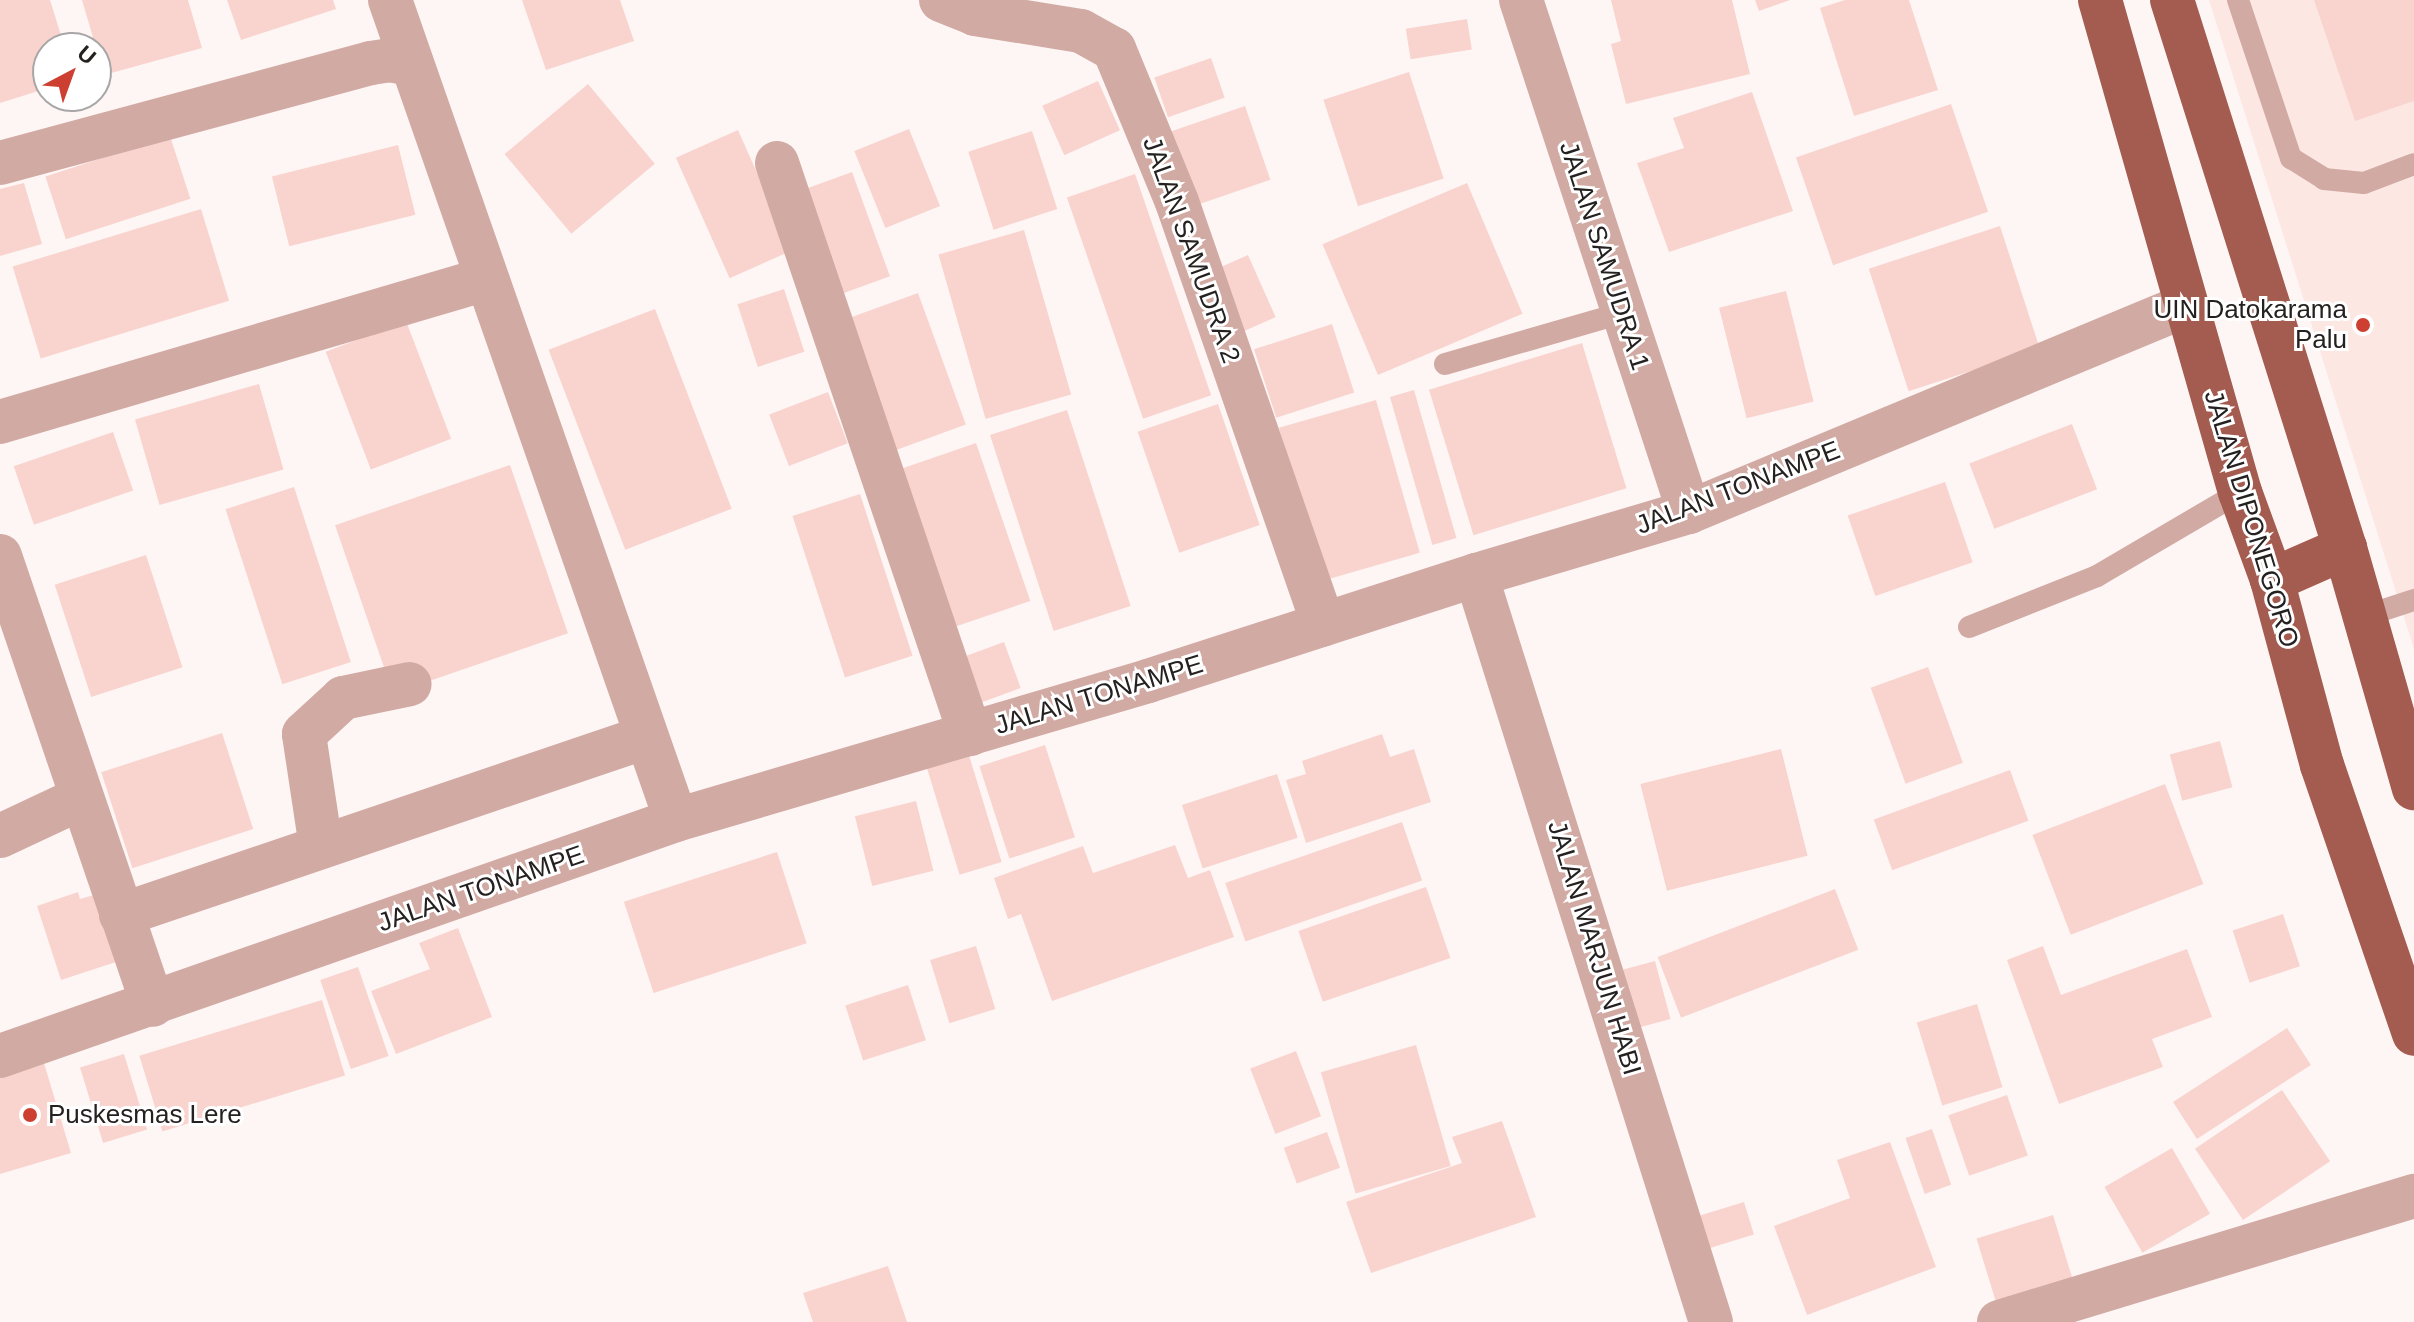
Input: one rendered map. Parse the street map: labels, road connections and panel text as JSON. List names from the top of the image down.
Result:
{
  "streets": {
    "highway": ["JALAN DIPONEGORO"],
    "street": [
      "JALAN SAMUDRA 2",
      "JALAN SAMUDRA 1",
      "JALAN TONAMPE",
      "JALAN MARJUN HABI"
    ]
  },
  "crossings": [
    ["JALAN SAMUDRA 2", "JALAN TONAMPE"],
    ["JALAN SAMUDRA 1", "JALAN TONAMPE"],
    ["JALAN TONAMPE", "JALAN DIPONEGORO"],
    ["JALAN TONAMPE", "JALAN MARJUN HABI"]
  ],
  "places": ["UIN Datokarama Palu", "Puskesmas Lere"],
  "north": "top right"
}
